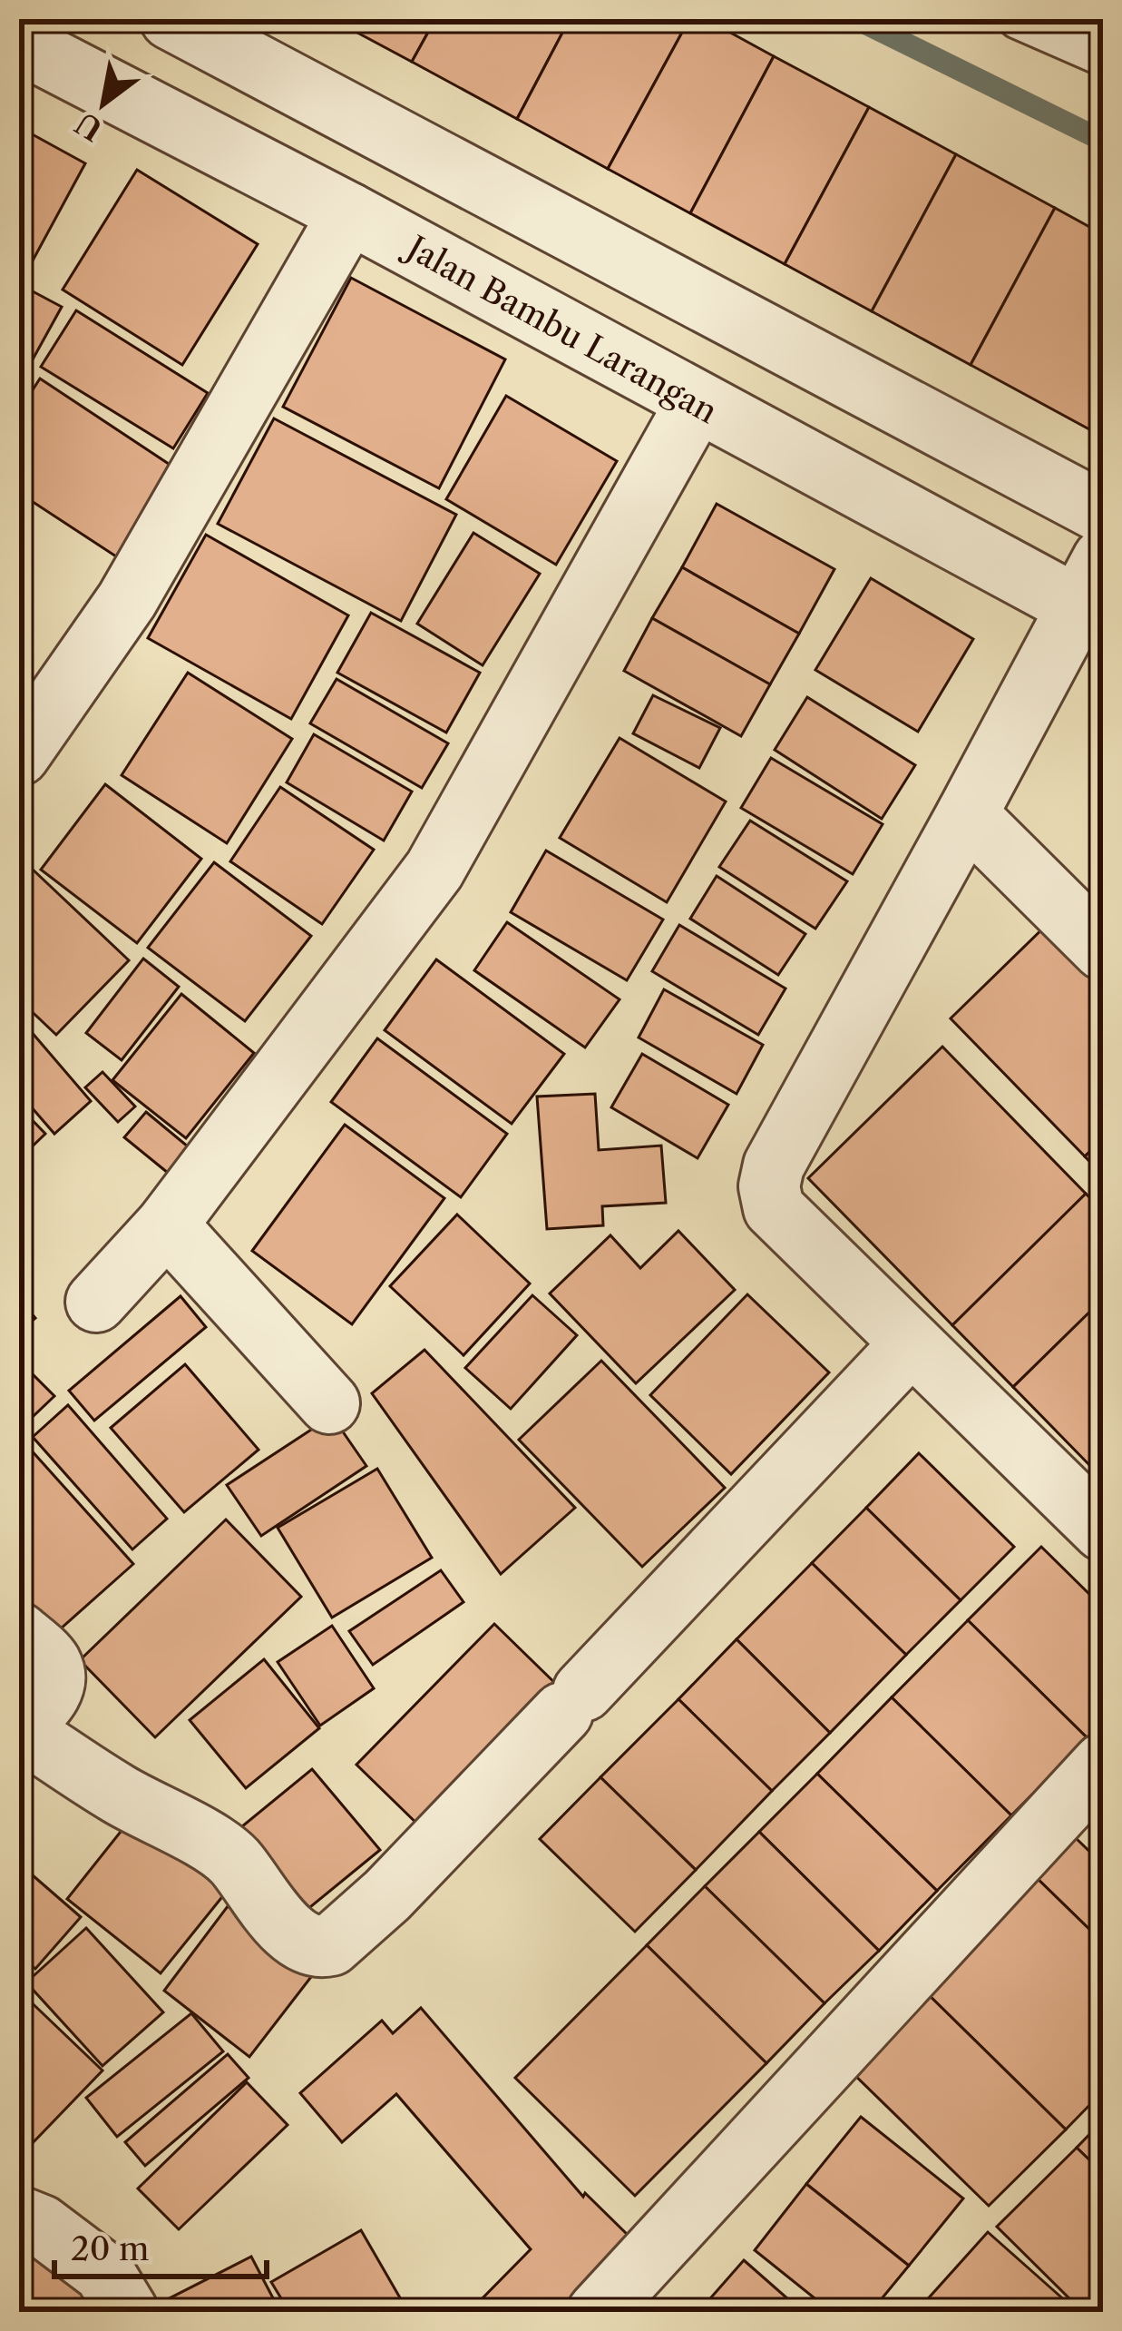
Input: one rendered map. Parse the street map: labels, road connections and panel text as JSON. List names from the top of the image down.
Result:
{
  "streets": {
    "street": ["Jalan Bambu Larangan"]
  },
  "scale_bar": "20 m",
  "north": "bottom left"
}
